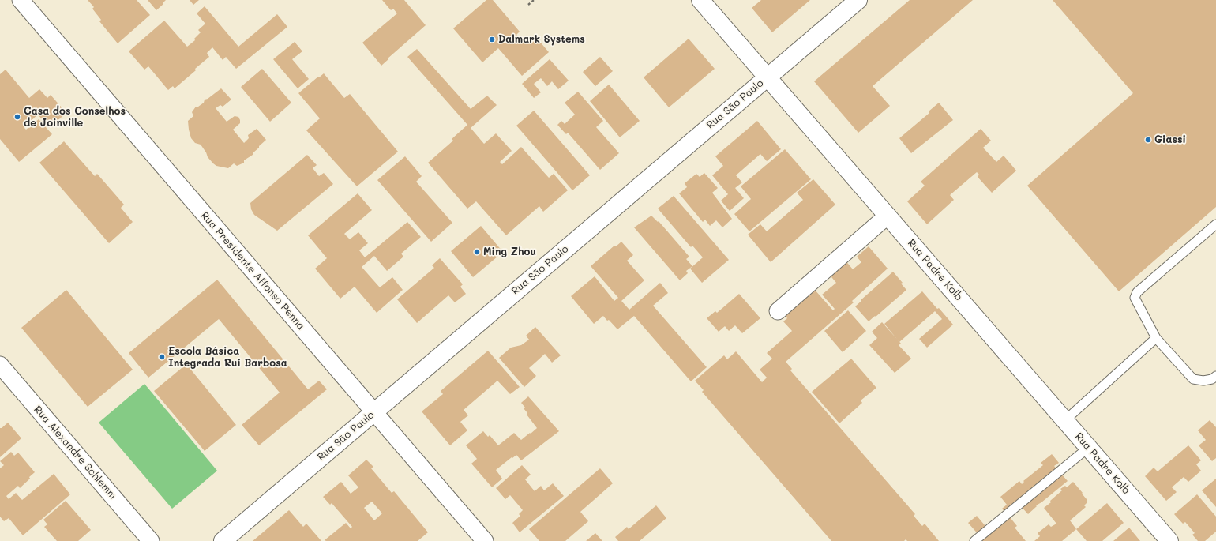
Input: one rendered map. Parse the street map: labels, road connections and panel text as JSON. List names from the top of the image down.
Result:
{
  "streets": {
    "main road": ["Rua São Paulo", "Rua Padre Kolb"],
    "street": ["Rua Presidente Affonso Penna", "Rua Alexandre Schlemm"]
  },
  "crossings": [
    ["Rua São Paulo", "Rua Padre Kolb"],
    ["Rua São Paulo", "Rua Presidente Affonso Penna"]
  ],
  "places": [
    "Dalmark Systems",
    "Casa dos Conselhos de Joinville",
    "Giassi",
    "Ming Zhou",
    "Escola Básica Integrada Rui Barbosa"
  ]
}
